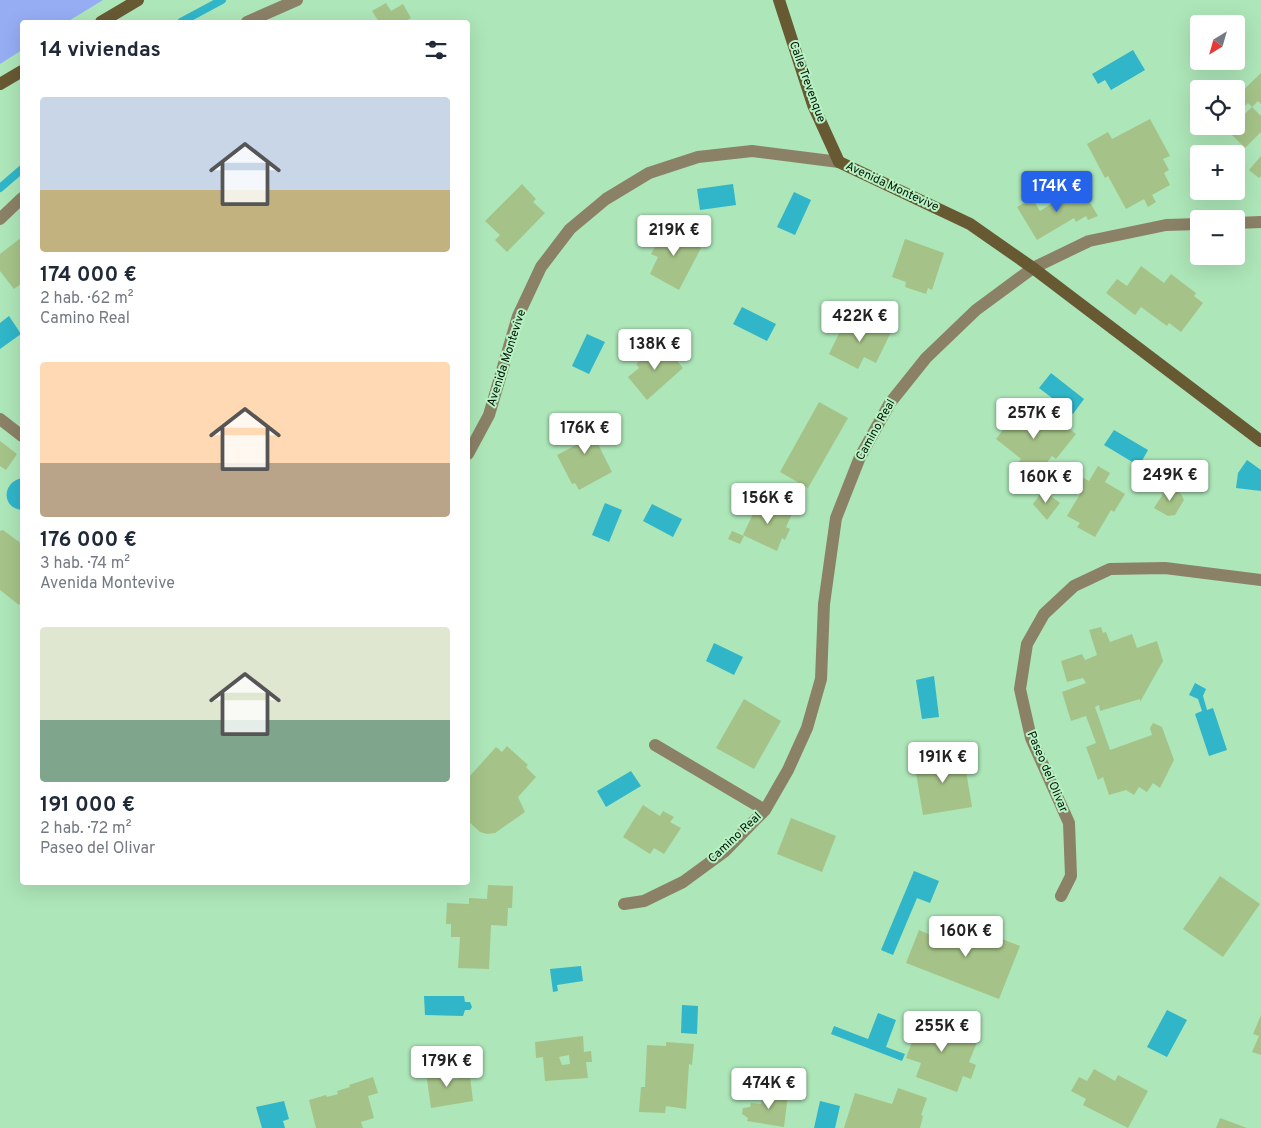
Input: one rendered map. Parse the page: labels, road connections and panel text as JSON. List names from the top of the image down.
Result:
{
  "streets": {
    "street": [
      "Calle Trevenque",
      "Avenida Montevive",
      "Camino Real",
      "Paseo del Olivar"
    ]
  },
  "crossings": [
    ["Calle Trevenque", "Avenida Montevive"],
    ["Avenida Montevive", "Camino Real"]
  ],
  "north": "bottom left",
  "page": {
    "map_buttons": ["+", "−"],
    "heading": "14 viviendas",
    "list": [
      {
        "name": "174 000 €",
        "note": "2 hab. · 62 m² · Camino Real"
      },
      {
        "name": "176 000 €",
        "note": "3 hab. · 74 m² · Avenida Montevive"
      },
      {
        "name": "191 000 €",
        "note": "2 hab. · 72 m² · Paseo del Olivar"
      }
    ],
    "price": [
      "174K €",
      "219K €",
      "422K €",
      "138K €",
      "257K €",
      "176K €",
      "249K €",
      "160K €",
      "156K €",
      "191K €",
      "160K €",
      "255K €",
      "179K €",
      "474K €"
    ]
  }
}
